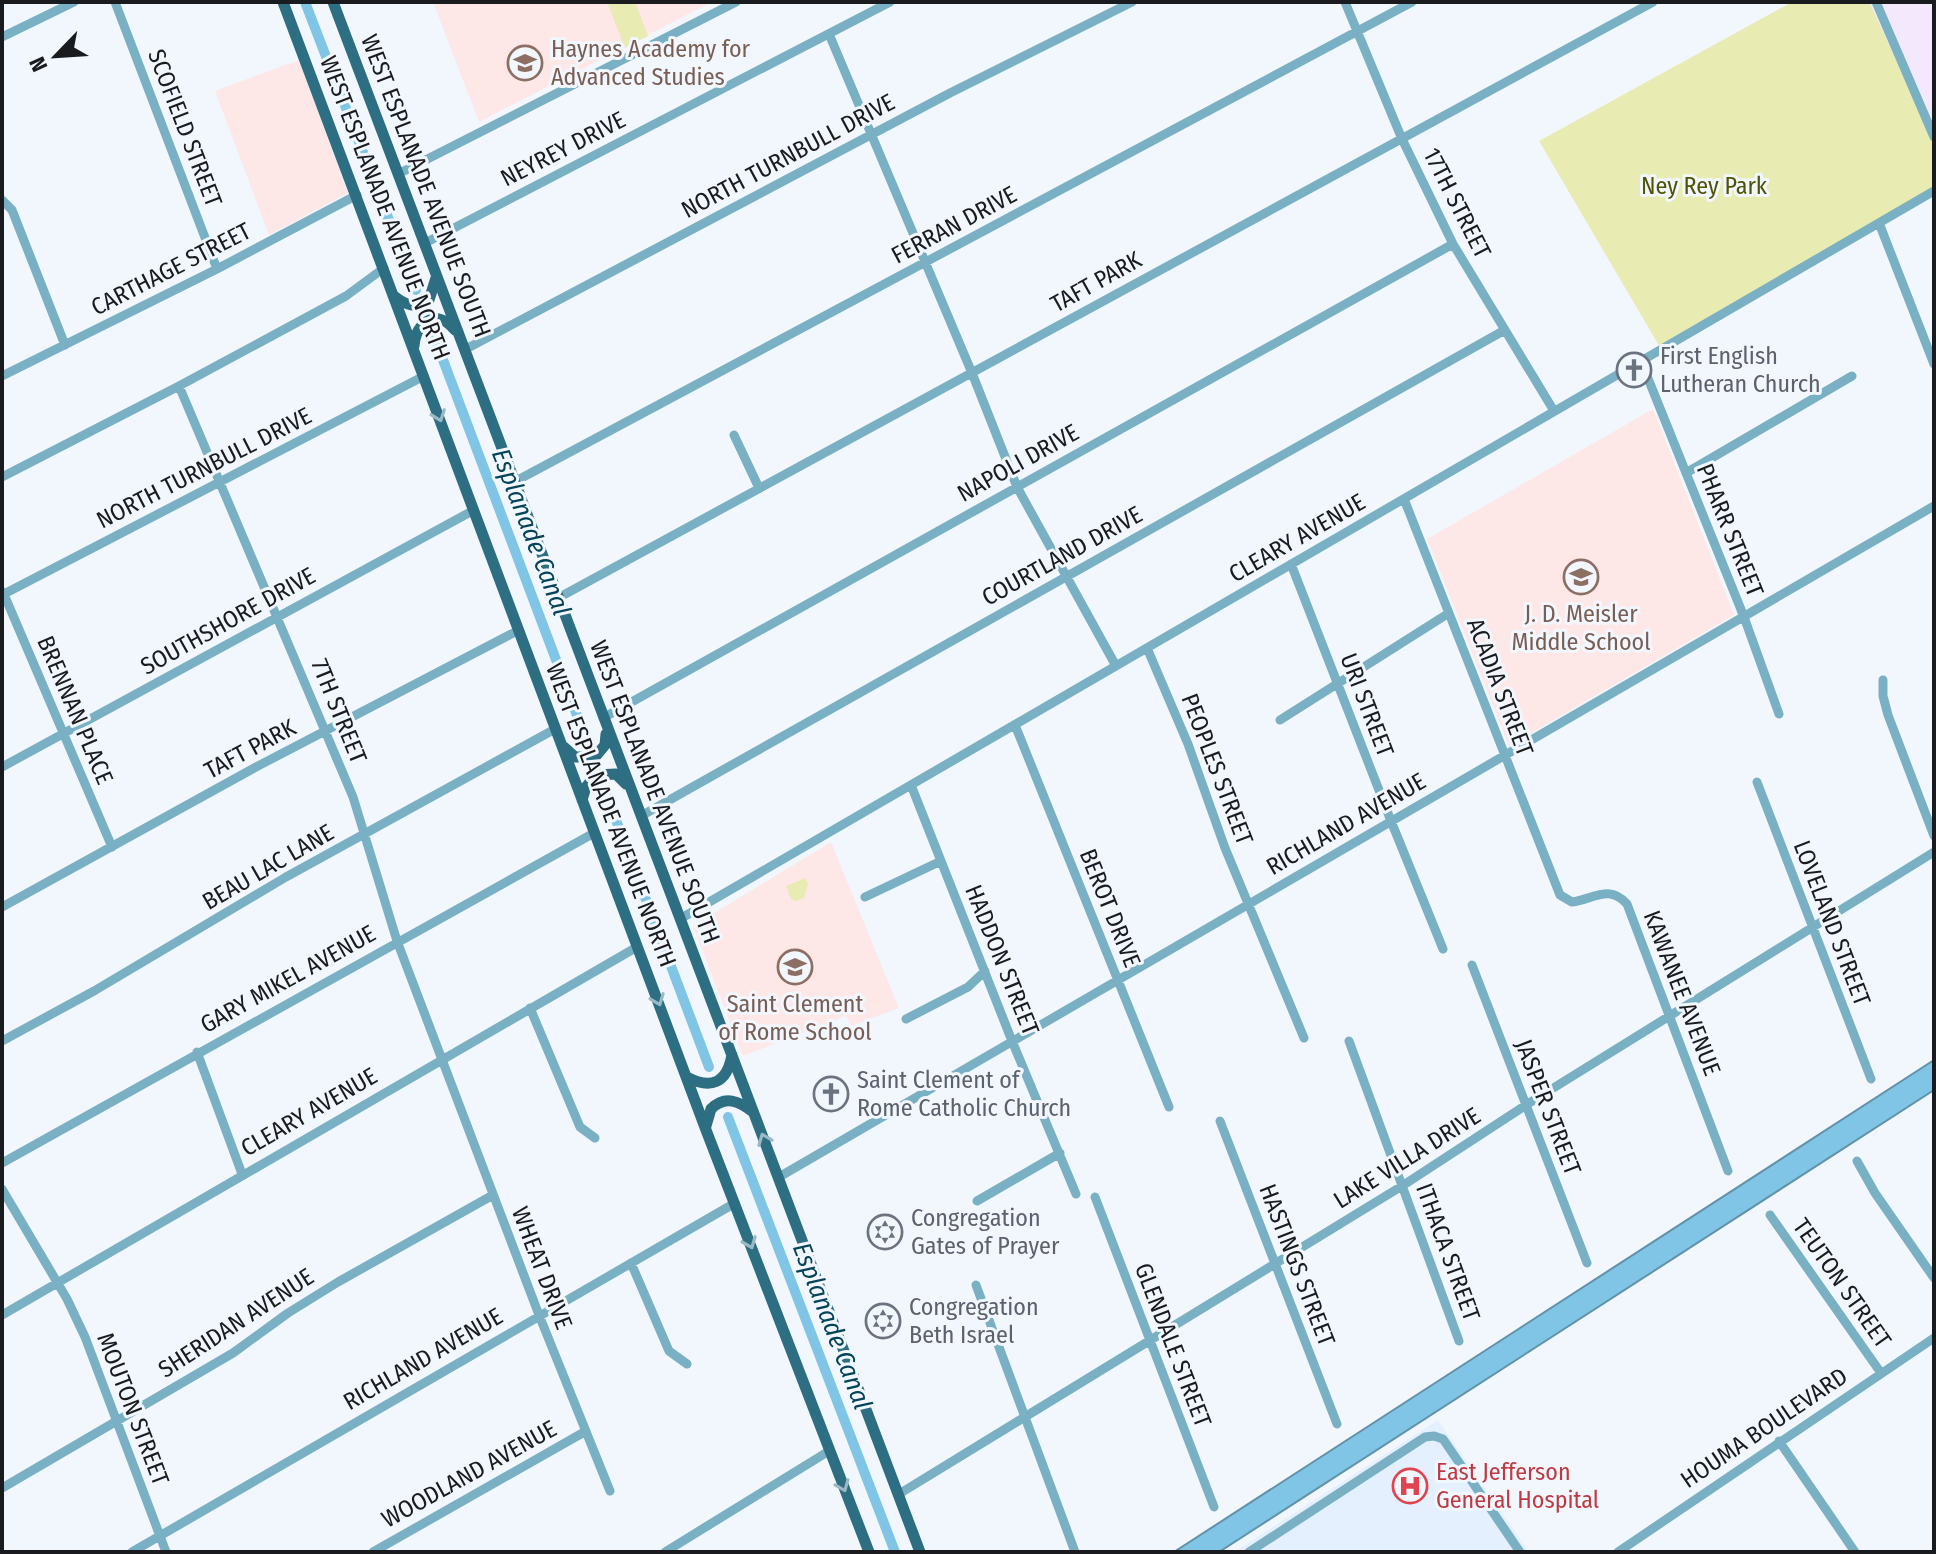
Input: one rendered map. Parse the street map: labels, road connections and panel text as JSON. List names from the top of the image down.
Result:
{
  "streets": {
    "main road": ["WEST ESPLANADE AVENUE SOUTH", "WEST ESPLANADE AVENUE NORTH"],
    "street": [
      "SCOFIELD STREET",
      "NEYREY DRIVE",
      "NORTH TURNBULL DRIVE",
      "17TH STREET",
      "FERRAN DRIVE",
      "CARTHAGE STREET",
      "TAFT PARK",
      "NAPOLI DRIVE",
      "PHARR STREET",
      "CLEARY AVENUE",
      "COURTLAND DRIVE",
      "SOUTHSHORE DRIVE",
      "ACADIA STREET",
      "URI STREET",
      "BRENNAN PLACE",
      "7TH STREET",
      "PEOPLES STREET",
      "RICHLAND AVENUE",
      "BEAU LAC LANE",
      "BEROT DRIVE",
      "LOVELAND STREET",
      "HADDON STREET",
      "GARY MIKEL AVENUE",
      "KAWANEE AVENUE",
      "JASPER STREET",
      "LAKE VILLA DRIVE",
      "ITHACA STREET",
      "HASTINGS STREET",
      "WHEAT DRIVE",
      "TEUTON STREET",
      "SHERIDAN AVENUE",
      "GLENDALE STREET",
      "MOUTON STREET",
      "HOUMA BOULEVARD",
      "WOODLAND AVENUE"
    ]
  },
  "crossings": [
    ["SCOFIELD STREET", "CARTHAGE STREET"],
    ["NEYREY DRIVE", "WEST ESPLANADE AVENUE SOUTH"],
    ["NORTH TURNBULL DRIVE", "WEST ESPLANADE AVENUE SOUTH"],
    ["NORTH TURNBULL DRIVE", "WEST ESPLANADE AVENUE NORTH"],
    ["NORTH TURNBULL DRIVE", "BRENNAN PLACE"],
    ["NORTH TURNBULL DRIVE", "7TH STREET"],
    ["WEST ESPLANADE AVENUE SOUTH", "FERRAN DRIVE"],
    ["WEST ESPLANADE AVENUE SOUTH", "TAFT PARK"],
    ["WEST ESPLANADE AVENUE SOUTH", "NAPOLI DRIVE"],
    ["WEST ESPLANADE AVENUE SOUTH", "CLEARY AVENUE"],
    ["WEST ESPLANADE AVENUE SOUTH", "COURTLAND DRIVE"],
    ["WEST ESPLANADE AVENUE SOUTH", "RICHLAND AVENUE"],
    ["WEST ESPLANADE AVENUE SOUTH", "LAKE VILLA DRIVE"],
    ["17TH STREET", "FERRAN DRIVE"],
    ["17TH STREET", "TAFT PARK"],
    ["17TH STREET", "NAPOLI DRIVE"],
    ["17TH STREET", "CLEARY AVENUE"],
    ["17TH STREET", "COURTLAND DRIVE"],
    ["WEST ESPLANADE AVENUE NORTH", "CARTHAGE STREET"],
    ["WEST ESPLANADE AVENUE NORTH", "TAFT PARK"],
    ["WEST ESPLANADE AVENUE NORTH", "CLEARY AVENUE"],
    ["WEST ESPLANADE AVENUE NORTH", "SOUTHSHORE DRIVE"],
    ["WEST ESPLANADE AVENUE NORTH", "RICHLAND AVENUE"],
    ["WEST ESPLANADE AVENUE NORTH", "BEAU LAC LANE"],
    ["WEST ESPLANADE AVENUE NORTH", "GARY MIKEL AVENUE"],
    ["TAFT PARK", "BRENNAN PLACE"],
    ["TAFT PARK", "7TH STREET"],
    ["PHARR STREET", "CLEARY AVENUE"],
    ["PHARR STREET", "RICHLAND AVENUE"],
    ["CLEARY AVENUE", "ACADIA STREET"],
    ["CLEARY AVENUE", "URI STREET"],
    ["CLEARY AVENUE", "7TH STREET"],
    ["CLEARY AVENUE", "PEOPLES STREET"],
    ["CLEARY AVENUE", "BEROT DRIVE"],
    ["CLEARY AVENUE", "HADDON STREET"],
    ["CLEARY AVENUE", "WHEAT DRIVE"],
    ["CLEARY AVENUE", "MOUTON STREET"],
    ["SOUTHSHORE DRIVE", "BRENNAN PLACE"],
    ["SOUTHSHORE DRIVE", "7TH STREET"],
    ["ACADIA STREET", "RICHLAND AVENUE"],
    ["ACADIA STREET", "KAWANEE AVENUE"],
    ["URI STREET", "RICHLAND AVENUE"],
    ["7TH STREET", "BEAU LAC LANE"],
    ["7TH STREET", "GARY MIKEL AVENUE"],
    ["7TH STREET", "WHEAT DRIVE"],
    ["PEOPLES STREET", "RICHLAND AVENUE"],
    ["RICHLAND AVENUE", "BEROT DRIVE"],
    ["RICHLAND AVENUE", "HADDON STREET"],
    ["RICHLAND AVENUE", "WHEAT DRIVE"],
    ["RICHLAND AVENUE", "MOUTON STREET"],
    ["LOVELAND STREET", "LAKE VILLA DRIVE"],
    ["KAWANEE AVENUE", "LAKE VILLA DRIVE"],
    ["JASPER STREET", "LAKE VILLA DRIVE"],
    ["LAKE VILLA DRIVE", "ITHACA STREET"],
    ["LAKE VILLA DRIVE", "HASTINGS STREET"],
    ["LAKE VILLA DRIVE", "GLENDALE STREET"],
    ["WHEAT DRIVE", "SHERIDAN AVENUE"],
    ["WHEAT DRIVE", "WOODLAND AVENUE"],
    ["TEUTON STREET", "HOUMA BOULEVARD"],
    ["SHERIDAN AVENUE", "MOUTON STREET"]
  ],
  "one_way": ["WEST ESPLANADE AVENUE NORTH"],
  "water": ["Esplanade Canal"],
  "parks": ["Ney Rey Park"],
  "places": {
    "school or university": ["Haynes Academy for Advanced Studies", "J. D. Meisler Middle School", "Saint Clement of Rome School"],
    "church": ["First English Lutheran Church", "Saint Clement of Rome Catholic Church"],
    "synagogue": ["Congregation Gates of Prayer", "Congregation Beth Israel"],
    "hospital": ["East Jefferson General Hospital"]
  },
  "north": "bottom left"
}
